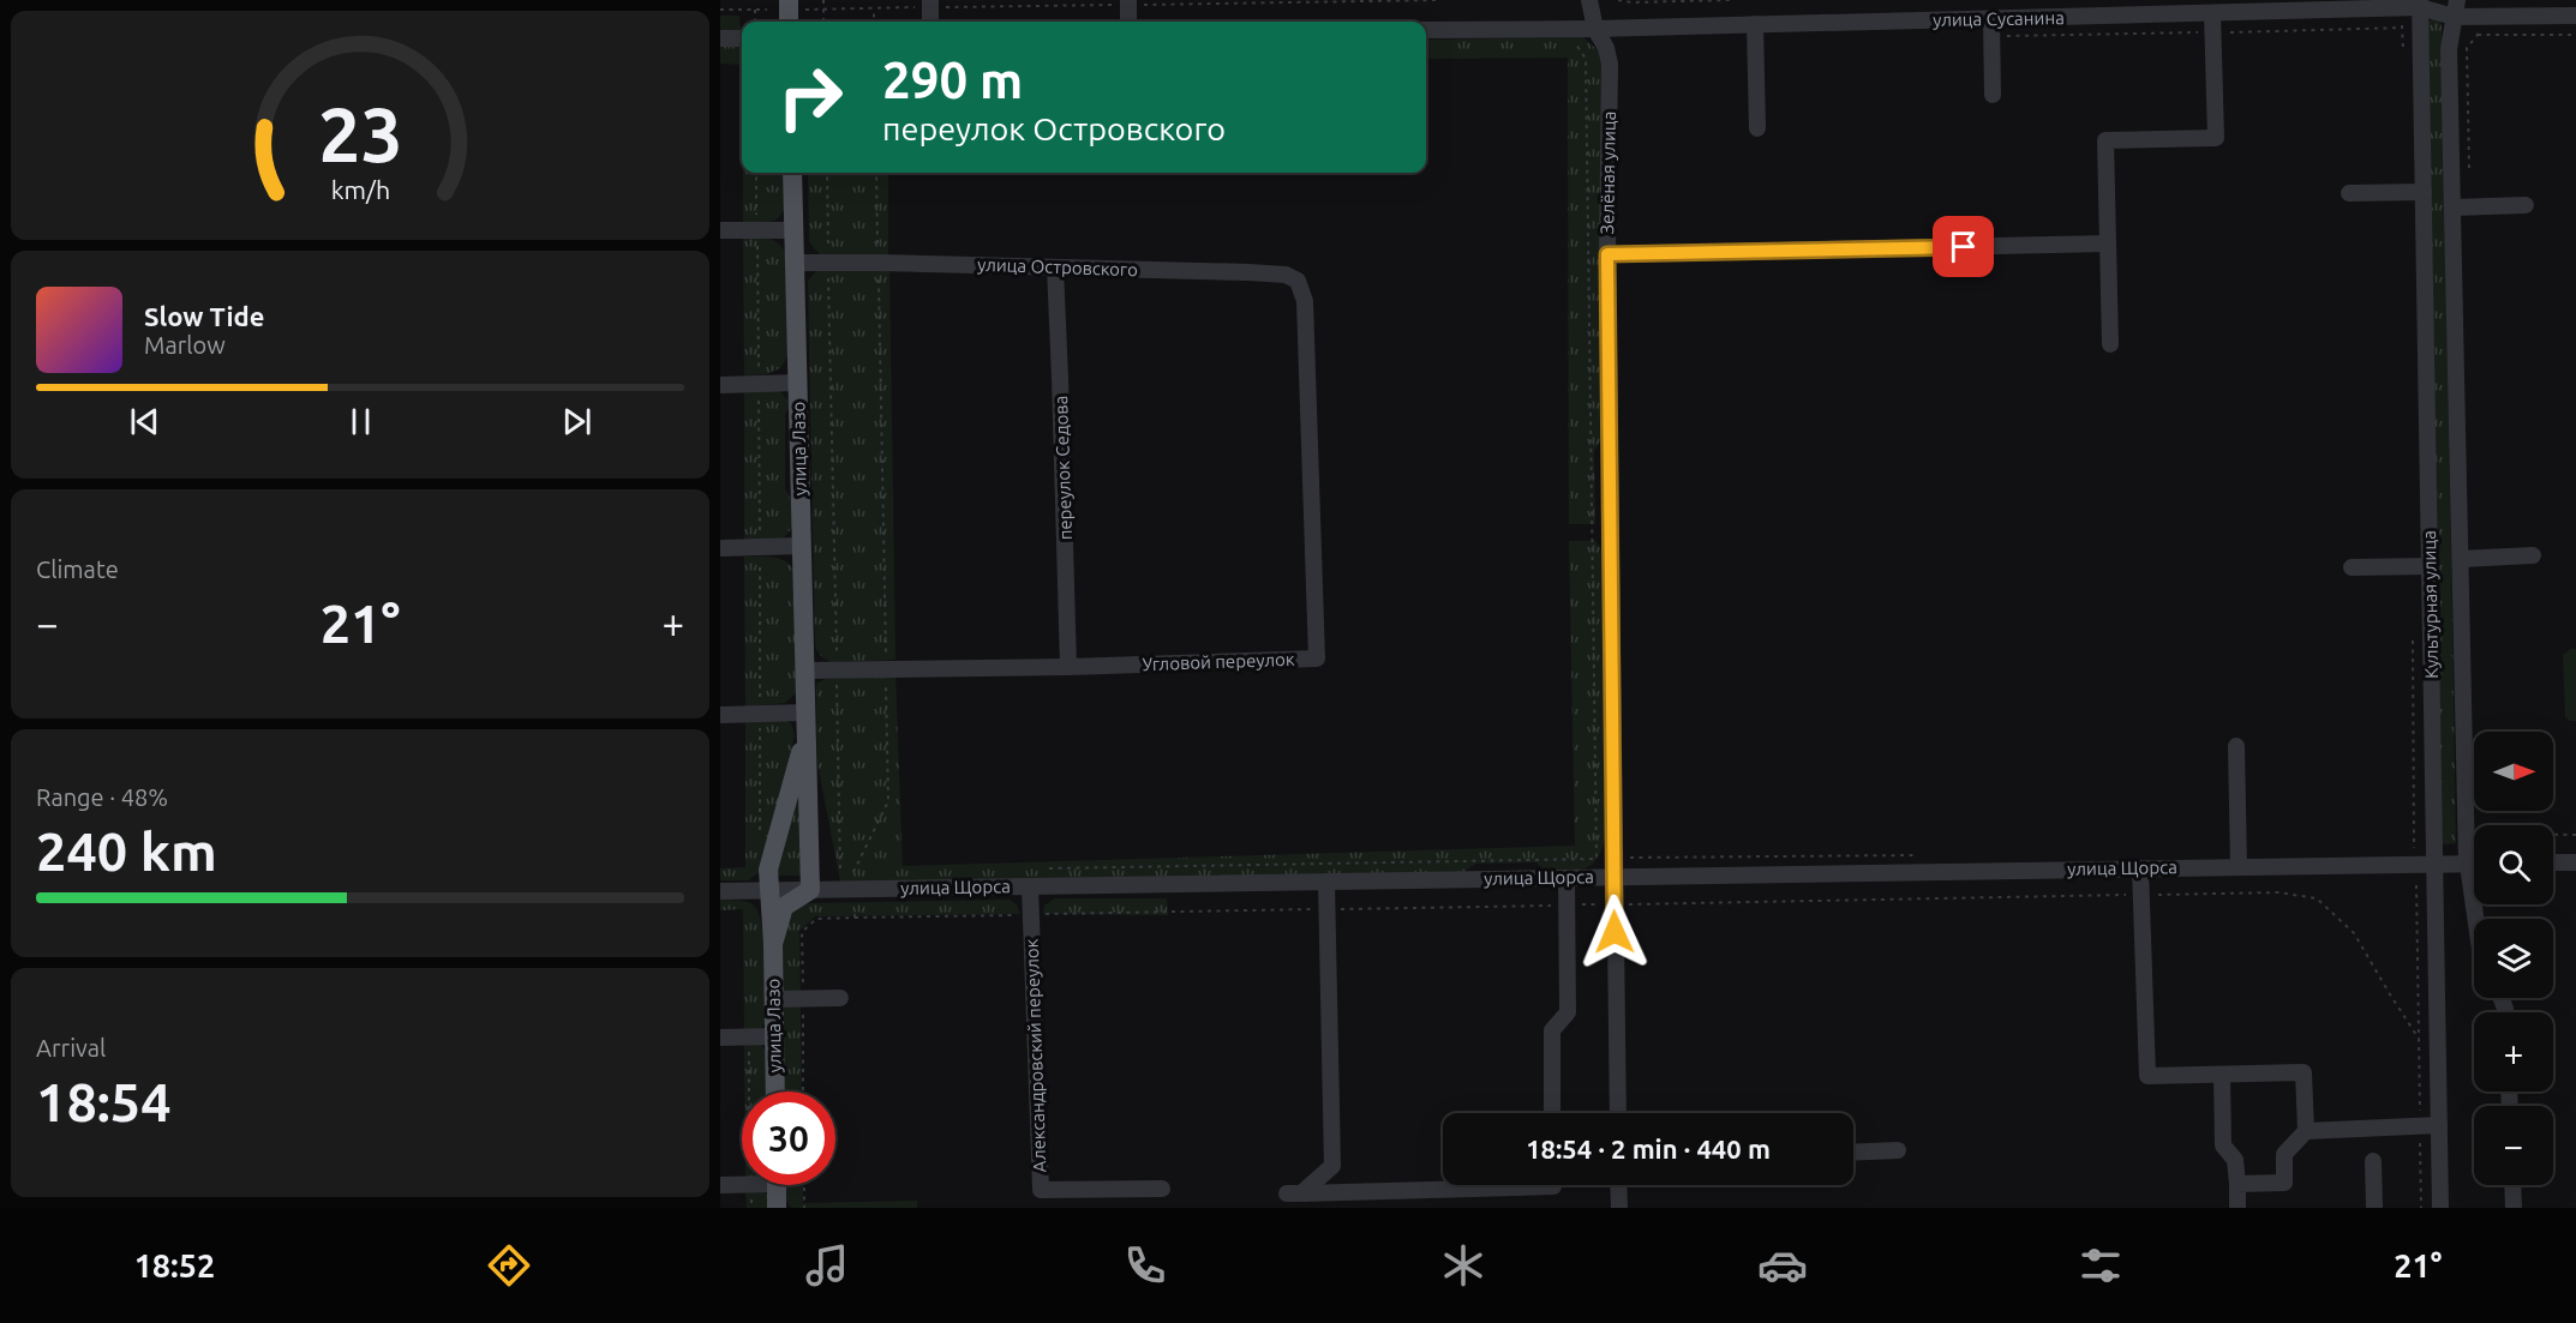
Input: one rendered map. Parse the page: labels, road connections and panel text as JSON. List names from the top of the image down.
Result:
{
  "streets": {
    "main road": ["улица Лазо"],
    "street": [
      "улица Сусанина",
      "Зелёная улица",
      "улица Островского",
      "переулок Седова",
      "Культурная улица",
      "Угловой переулок",
      "улица Щорса",
      "Александровский переулок"
    ]
  },
  "crossings": [
    ["улица Сусанина", "Зелёная улица"],
    ["улица Сусанина", "Культурная улица"],
    ["Зелёная улица", "улица Щорса"],
    ["улица Островского", "улица Лазо"],
    ["улица Островского", "переулок Седова"],
    ["улица Островского", "Угловой переулок"],
    ["улица Лазо", "Угловой переулок"],
    ["улица Лазо", "улица Щорса"],
    ["переулок Седова", "Угловой переулок"],
    ["Культурная улица", "улица Щорса"],
    ["улица Щорса", "Александровский переулок"]
  ],
  "north": "right",
  "page": {
    "turn": ["290 m", "переулок Островского"],
    "song": ["Slow Tide", "Marlow"],
    "tile": [
      "Climate",
      ["Range · 48%", "240 km"],
      ["Arrival", "18:54"]
    ],
    "heat": ["−", "21°", "+"],
    "map_buttons": ["+", "−"],
    "limit": "30",
    "trip": "18:54 · 2 min · 440 m",
    "tabs": ["18:52", "21°"],
    "gauge": ["23", "km/h"]
  }
}
